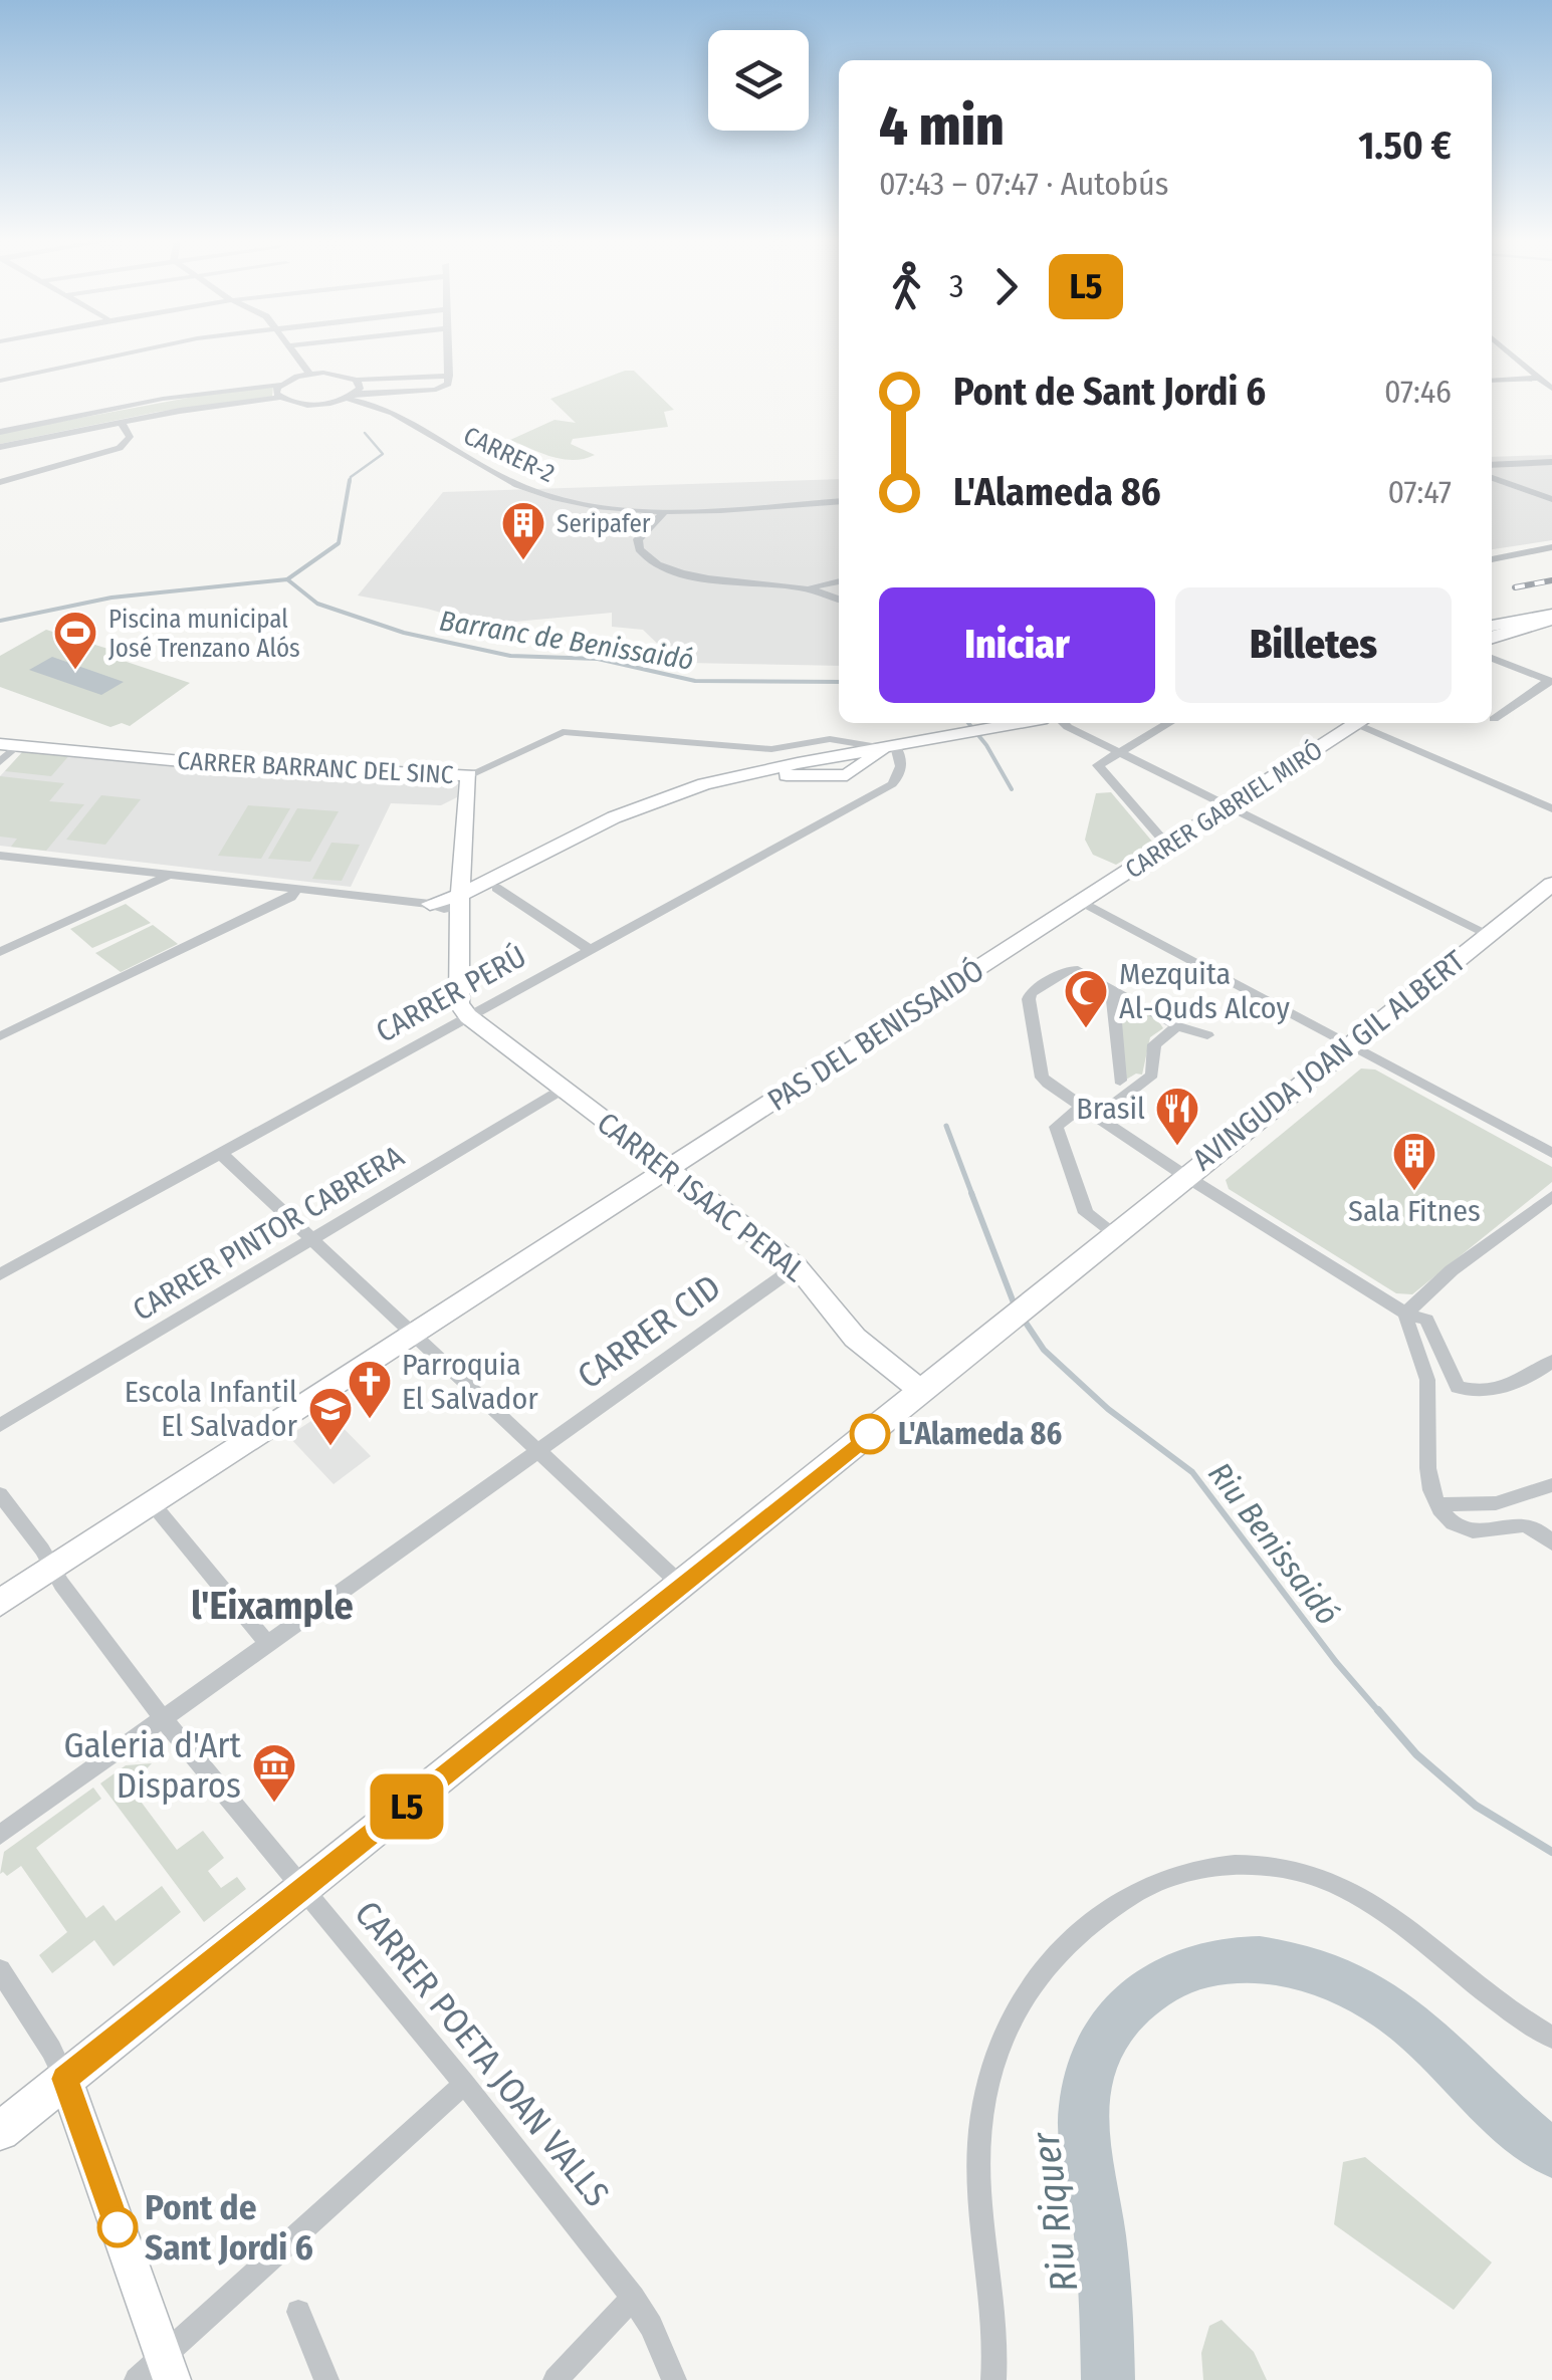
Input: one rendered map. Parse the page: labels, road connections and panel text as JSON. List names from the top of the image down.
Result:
{
  "streets": {
    "main road": ["CARRER GABRIEL MIRÓ", "PAS DEL BENISSAIDÓ", "AVINGUDA JOAN GIL ALBERT"],
    "street": [
      "CARRER-2",
      "CARRER BARRANC DEL SINC",
      "CARRER PERÚ",
      "CARRER ISAAC PERAL",
      "CARRER PINTOR CABRERA",
      "CARRER CID",
      "CARRER POETA JOAN VALLS"
    ]
  },
  "crossings": [
    ["CARRER GABRIEL MIRÓ", "PAS DEL BENISSAIDÓ"],
    ["CARRER PERÚ", "CARRER ISAAC PERAL"],
    ["PAS DEL BENISSAIDÓ", "CARRER ISAAC PERAL"],
    ["PAS DEL BENISSAIDÓ", "CARRER POETA JOAN VALLS"],
    ["AVINGUDA JOAN GIL ALBERT", "CARRER ISAAC PERAL"],
    ["AVINGUDA JOAN GIL ALBERT", "CARRER POETA JOAN VALLS"],
    ["CARRER ISAAC PERAL", "CARRER PINTOR CABRERA"],
    ["CARRER ISAAC PERAL", "CARRER CID"],
    ["CARRER CID", "CARRER POETA JOAN VALLS"]
  ],
  "districts": ["l'Eixample"],
  "water": ["Barranc de Benissaidó", "Riu Benissaidó", "Riu Riquer"],
  "places": {
    "building": ["Seripafer", "Sala Fitnes"],
    "sports": ["Piscina municipal José Trenzano Alós"],
    "mosque": ["Mezquita Al-Quds Alcoy"],
    "restaurant": ["Brasil"],
    "church": ["Parroquia El Salvador"],
    "other": ["L'Alameda 86", "Pont de Sant Jordi 6"],
    "school or university": ["Escola Infantil El Salvador"],
    "museum": ["Galeria d'Art Disparos"]
  },
  "lines": ["bus line L5"],
  "page": {
    "on_map": "L5",
    "heading": ["4 min", "07:43 – 07:47 · Autobús", "1.50 €"],
    "legs": ["3", "L5"],
    "list": [
      {
        "name": "Pont de Sant Jordi 6",
        "value": "07:46"
      },
      {
        "name": "L'Alameda 86",
        "value": "07:47"
      }
    ],
    "buttons": ["Iniciar", "Billetes"]
  }
}
